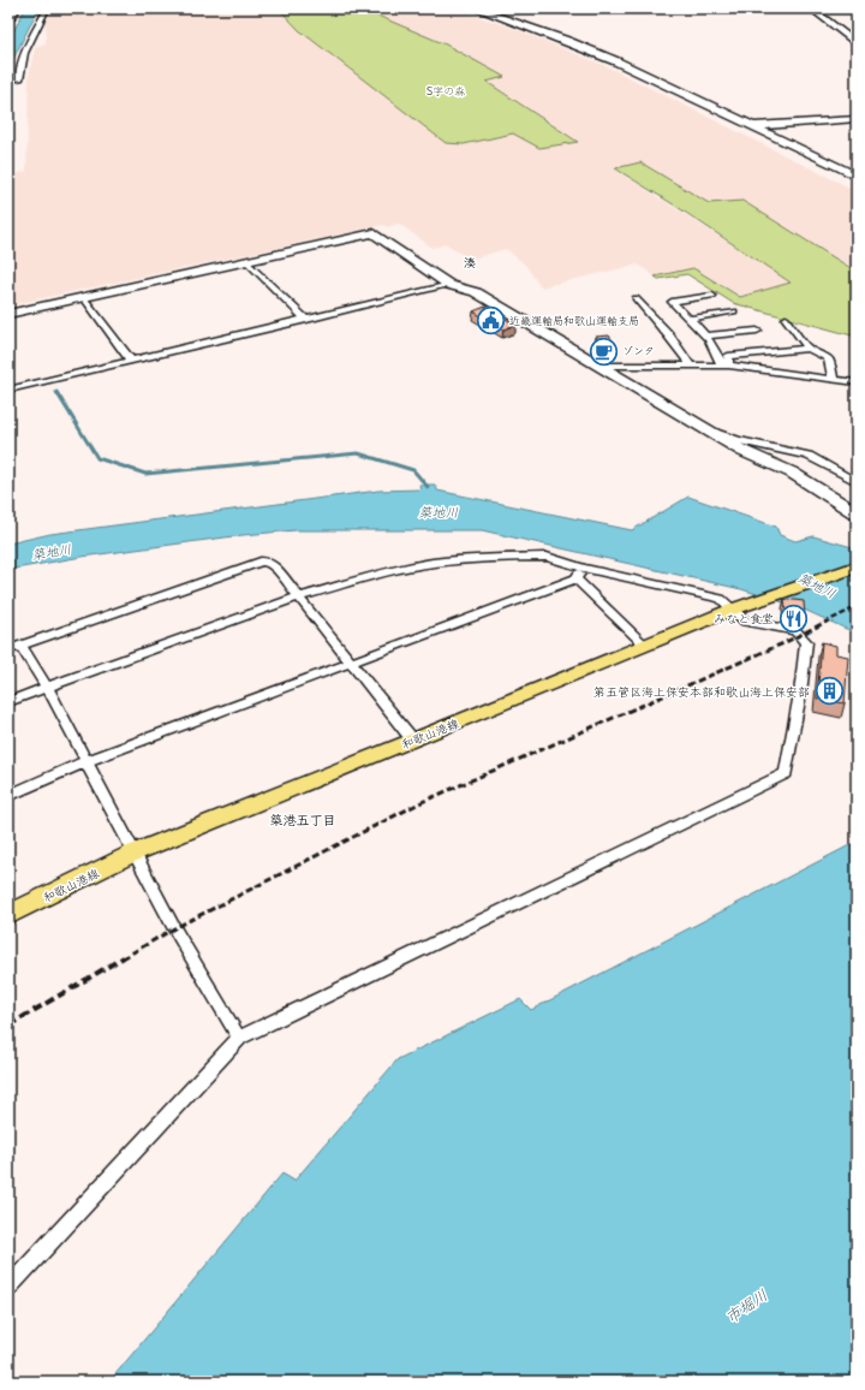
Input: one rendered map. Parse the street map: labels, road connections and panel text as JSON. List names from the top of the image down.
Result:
{
  "streets": {
    "main road": ["和歌山港線"]
  },
  "districts": ["湊", "築港五丁目"],
  "water": ["築地川", "市堀川"],
  "parks": ["S字の森"],
  "places": {
    "public building": ["近畿運輸局和歌山運輸支局"],
    "cafe": ["ゾンタ"],
    "restaurant": ["みなと食堂"],
    "building": ["第五管区海上保安本部和歌山海上保安部"]
  }
}
